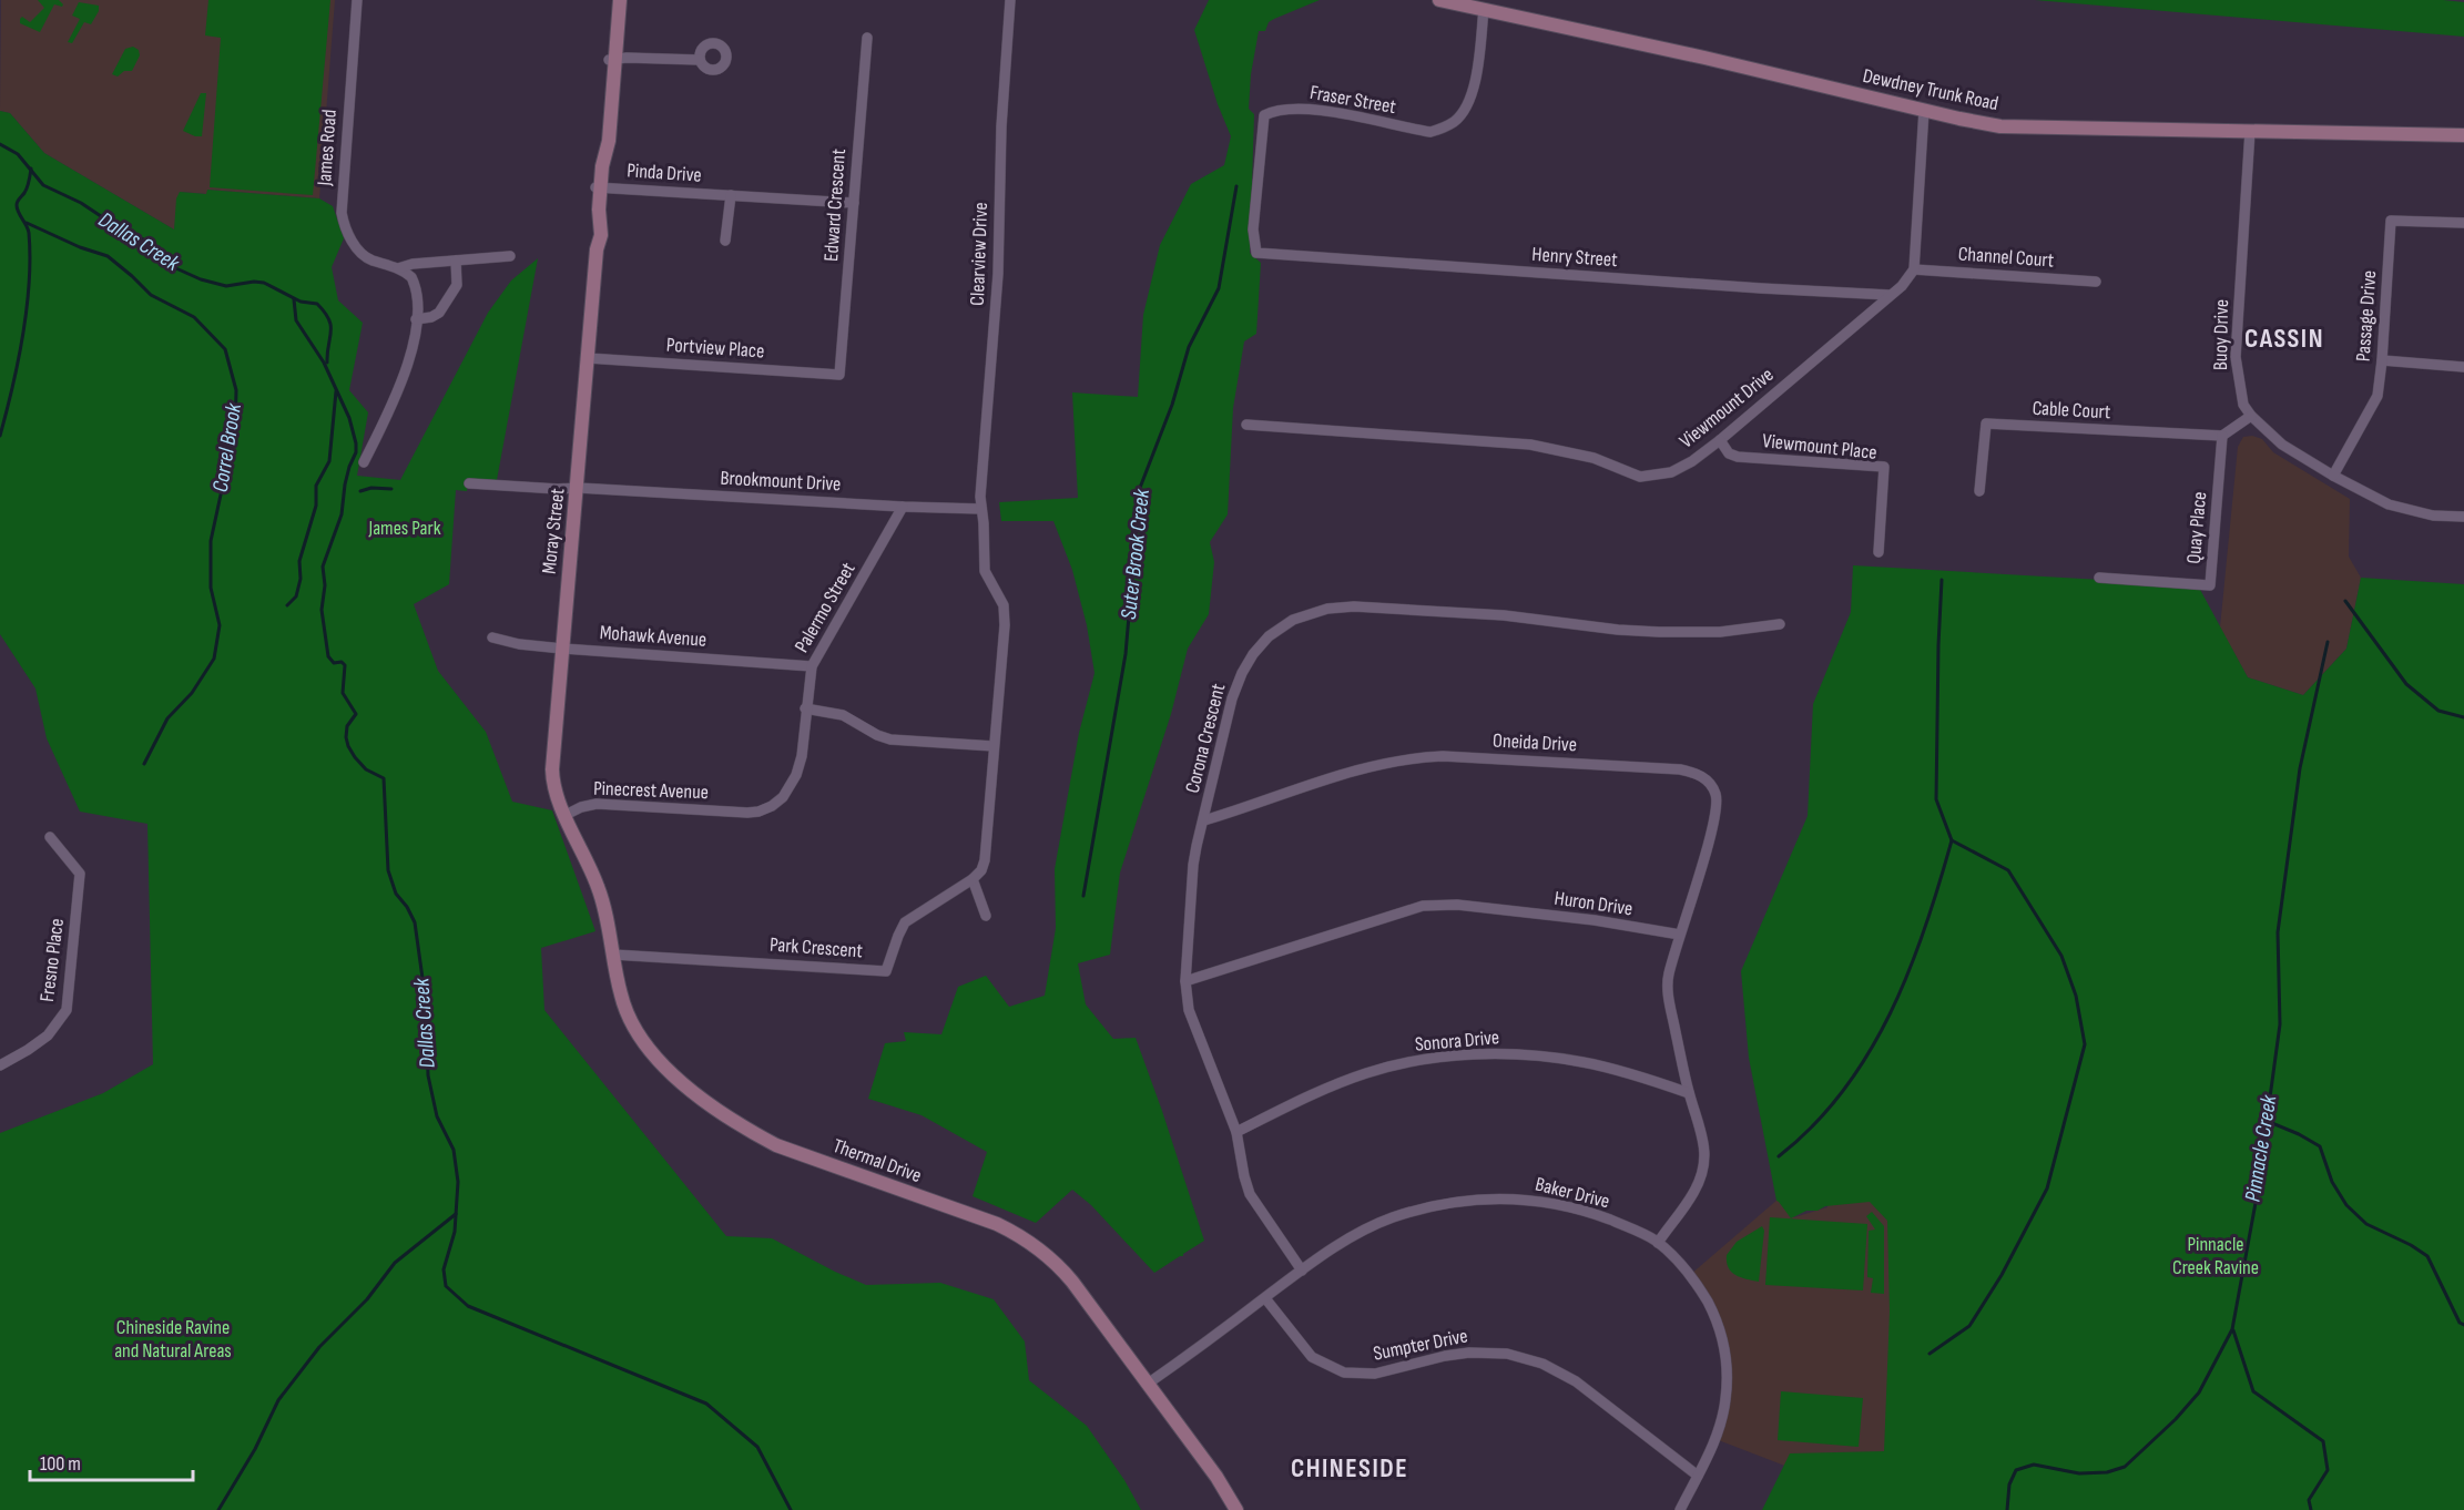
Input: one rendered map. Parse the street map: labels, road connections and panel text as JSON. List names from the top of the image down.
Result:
{
  "streets": {
    "street": [
      "Dewdney Trunk Road",
      "Fraser Street",
      "James Road",
      "Pinda Drive",
      "Edward Crescent",
      "Clearview Drive",
      "Henry Street",
      "Channel Court",
      "Passage Drive",
      "Buoy Drive",
      "Portview Place",
      "Viewmount Drive",
      "Cable Court",
      "Viewmount Place",
      "Brookmount Drive",
      "Quay Place",
      "Moray Street",
      "Palermo Street",
      "Mohawk Avenue",
      "Corona Crescent",
      "Oneida Drive",
      "Pinecrest Avenue",
      "Huron Drive",
      "Park Crescent",
      "Fresno Place",
      "Sonora Drive",
      "Thermal Drive",
      "Baker Drive",
      "Sumpter Drive"
    ]
  },
  "crossings": [
    ["Dewdney Trunk Road", "Fraser Street"],
    ["Dewdney Trunk Road", "Buoy Drive"],
    ["Fraser Street", "Henry Street"],
    ["Pinda Drive", "Edward Crescent"],
    ["Pinda Drive", "Moray Street"],
    ["Edward Crescent", "Portview Place"],
    ["Clearview Drive", "Brookmount Drive"],
    ["Henry Street", "Viewmount Drive"],
    ["Channel Court", "Viewmount Drive"],
    ["Passage Drive", "Buoy Drive"],
    ["Portview Place", "Moray Street"],
    ["Viewmount Drive", "Viewmount Place"],
    ["Cable Court", "Quay Place"],
    ["Brookmount Drive", "Moray Street"],
    ["Brookmount Drive", "Palermo Street"],
    ["Moray Street", "Mohawk Avenue"],
    ["Moray Street", "Pinecrest Avenue"],
    ["Moray Street", "Thermal Drive"],
    ["Palermo Street", "Mohawk Avenue"],
    ["Palermo Street", "Pinecrest Avenue"],
    ["Corona Crescent", "Oneida Drive"],
    ["Corona Crescent", "Huron Drive"],
    ["Corona Crescent", "Sonora Drive"],
    ["Corona Crescent", "Baker Drive"],
    ["Oneida Drive", "Huron Drive"],
    ["Pinecrest Avenue", "Thermal Drive"],
    ["Park Crescent", "Thermal Drive"],
    ["Thermal Drive", "Baker Drive"],
    ["Baker Drive", "Sumpter Drive"]
  ],
  "districts": ["CASSIN", "CHINESIDE"],
  "water": [
    "Dallas Creek",
    "Correl Brook",
    "Suter Brook Creek",
    "Pinnacle Creek"
  ],
  "parks": ["James Park", "Pinnacle Creek Ravine", "Chineside Ravine and Natural Areas"],
  "scale_bar": "100 m"
}
